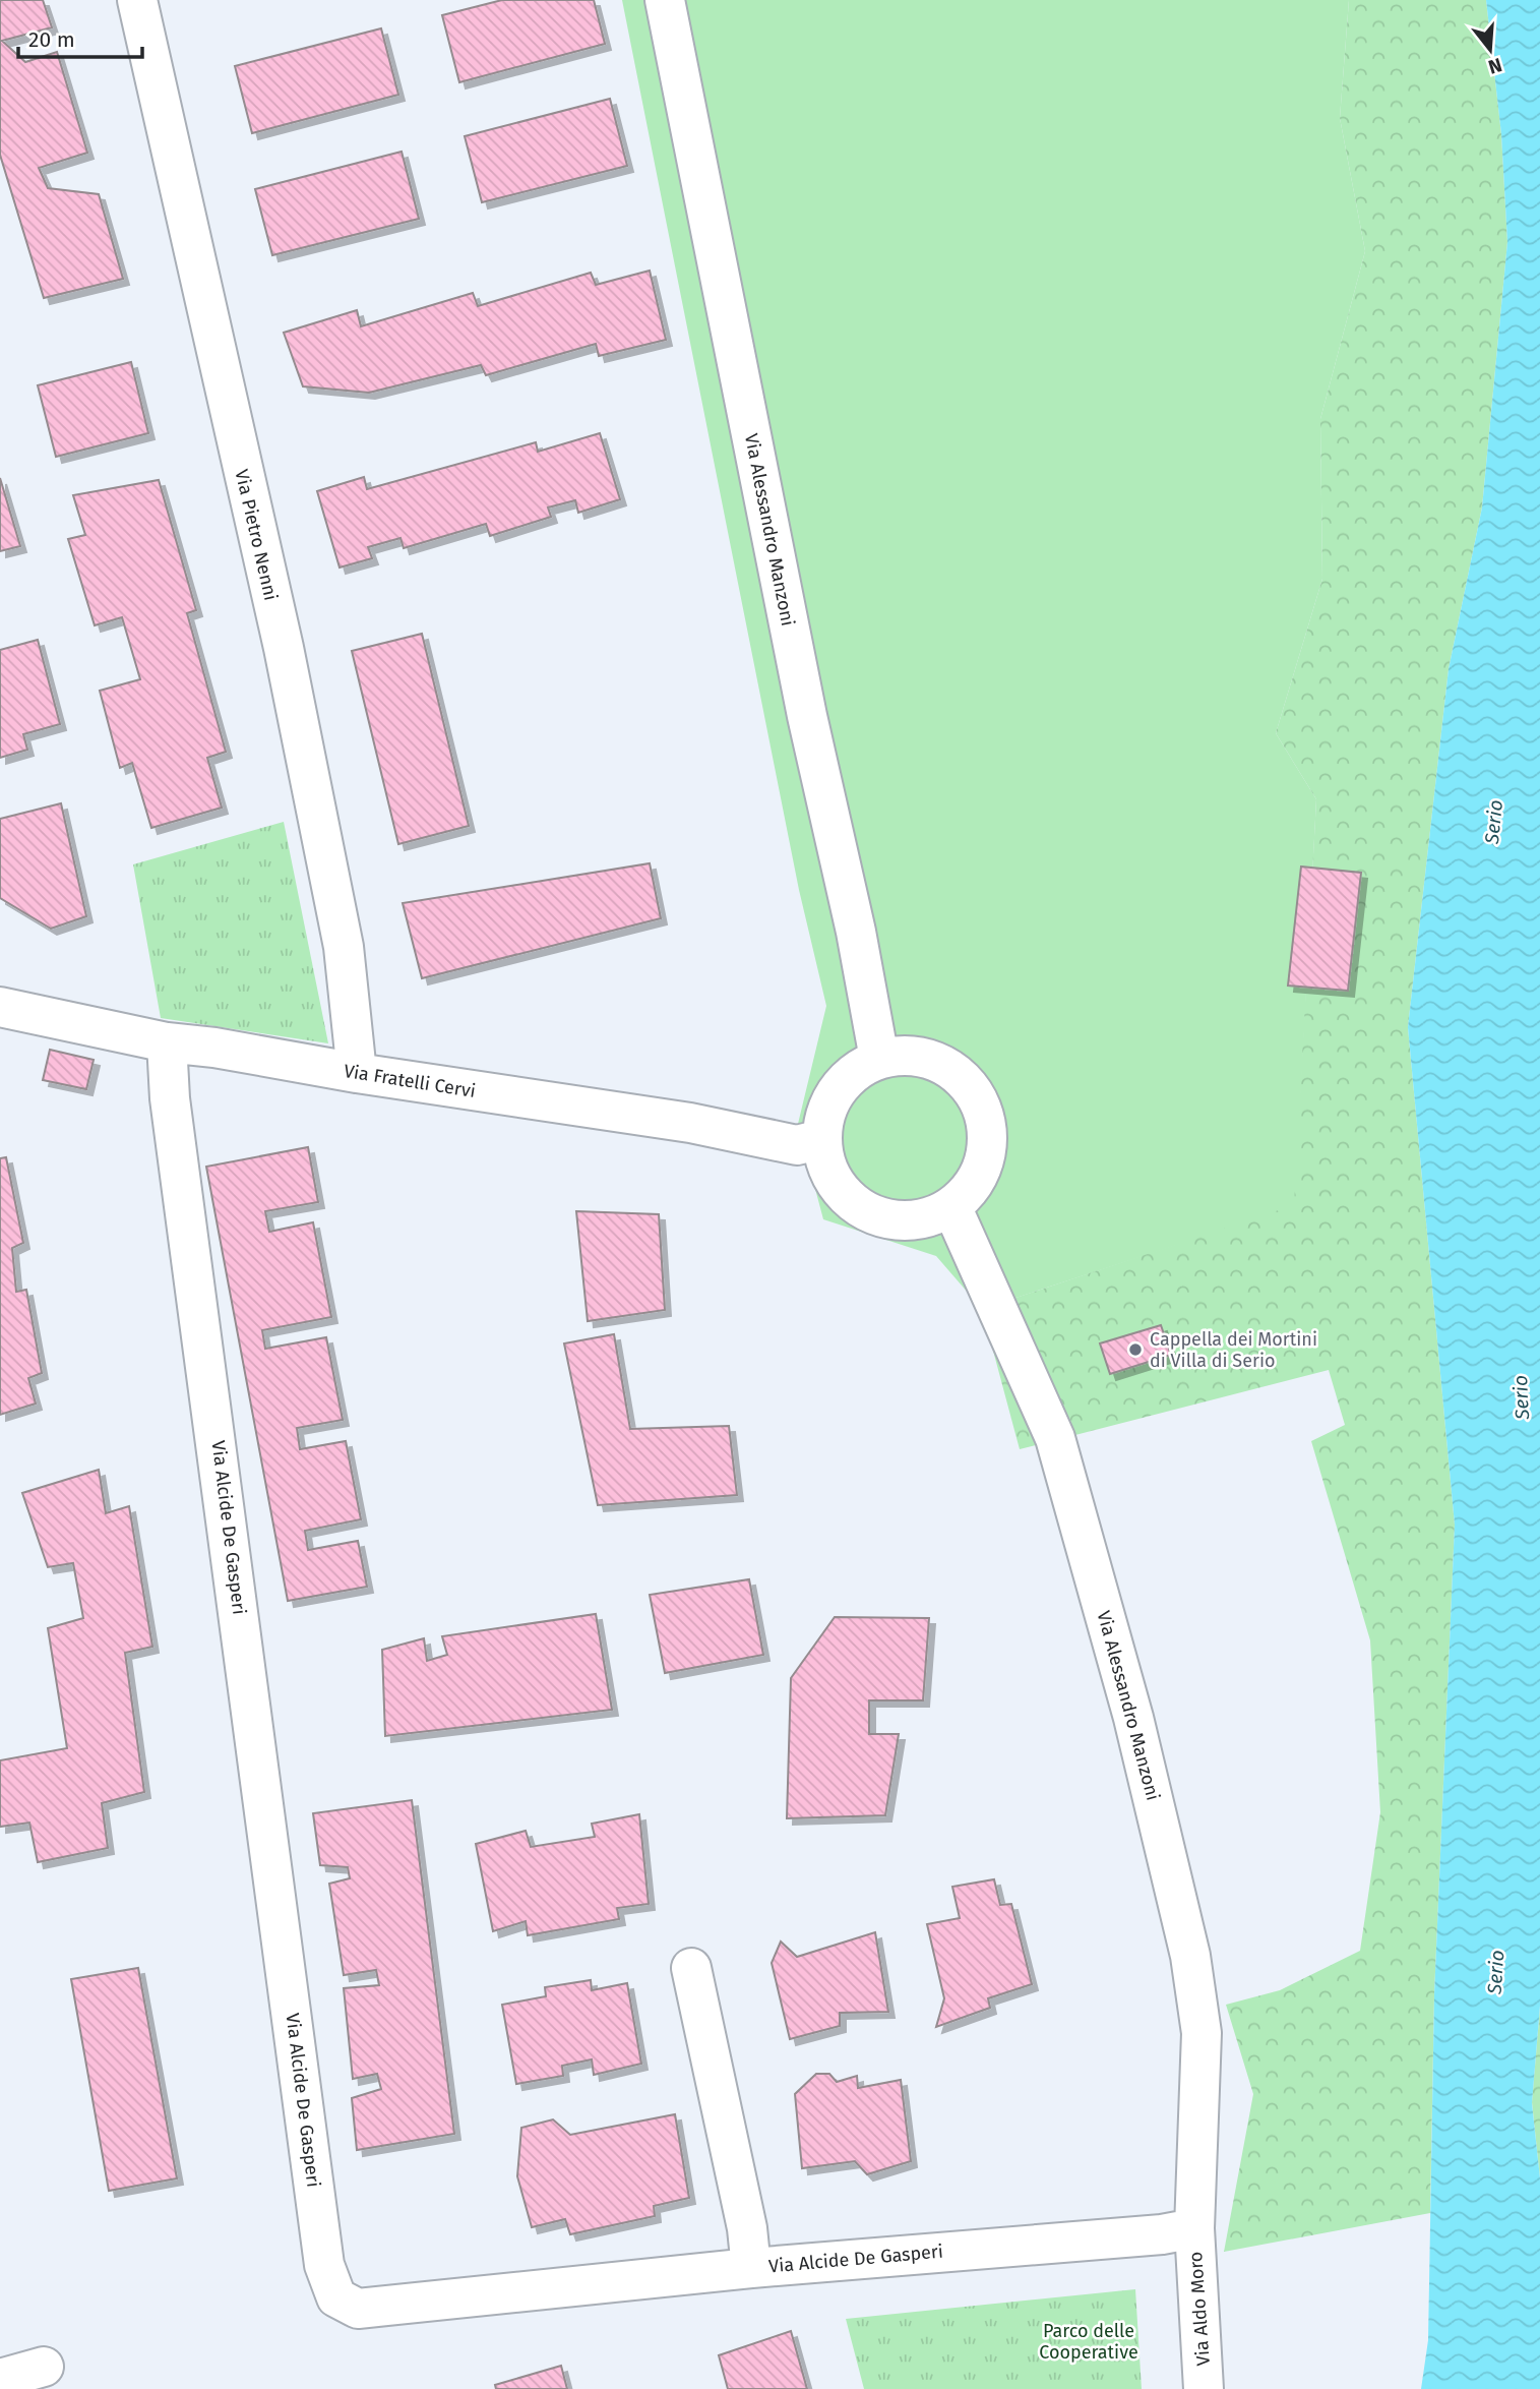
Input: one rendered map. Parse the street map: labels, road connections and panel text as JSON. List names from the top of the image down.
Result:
{
  "streets": {
    "street": [
      "Via Alessandro Manzoni",
      "Via Pietro Nenni",
      "Via Fratelli Cervi",
      "Via Alcide De Gasperi",
      "Via Aldo Moro"
    ]
  },
  "crossings": [
    ["Via Alessandro Manzoni", "Via Fratelli Cervi"],
    ["Via Alessandro Manzoni", "Via Alcide De Gasperi"],
    ["Via Alessandro Manzoni", "Via Aldo Moro"],
    ["Via Pietro Nenni", "Via Fratelli Cervi"],
    ["Via Fratelli Cervi", "Via Alcide De Gasperi"],
    ["Via Alcide De Gasperi", "Via Aldo Moro"]
  ],
  "water": ["Serio"],
  "parks": ["Parco delle Cooperative"],
  "places": ["Cappella dei Mortini di Villa di Serio"],
  "scale_bar": "20 m",
  "north": "bottom"
}
